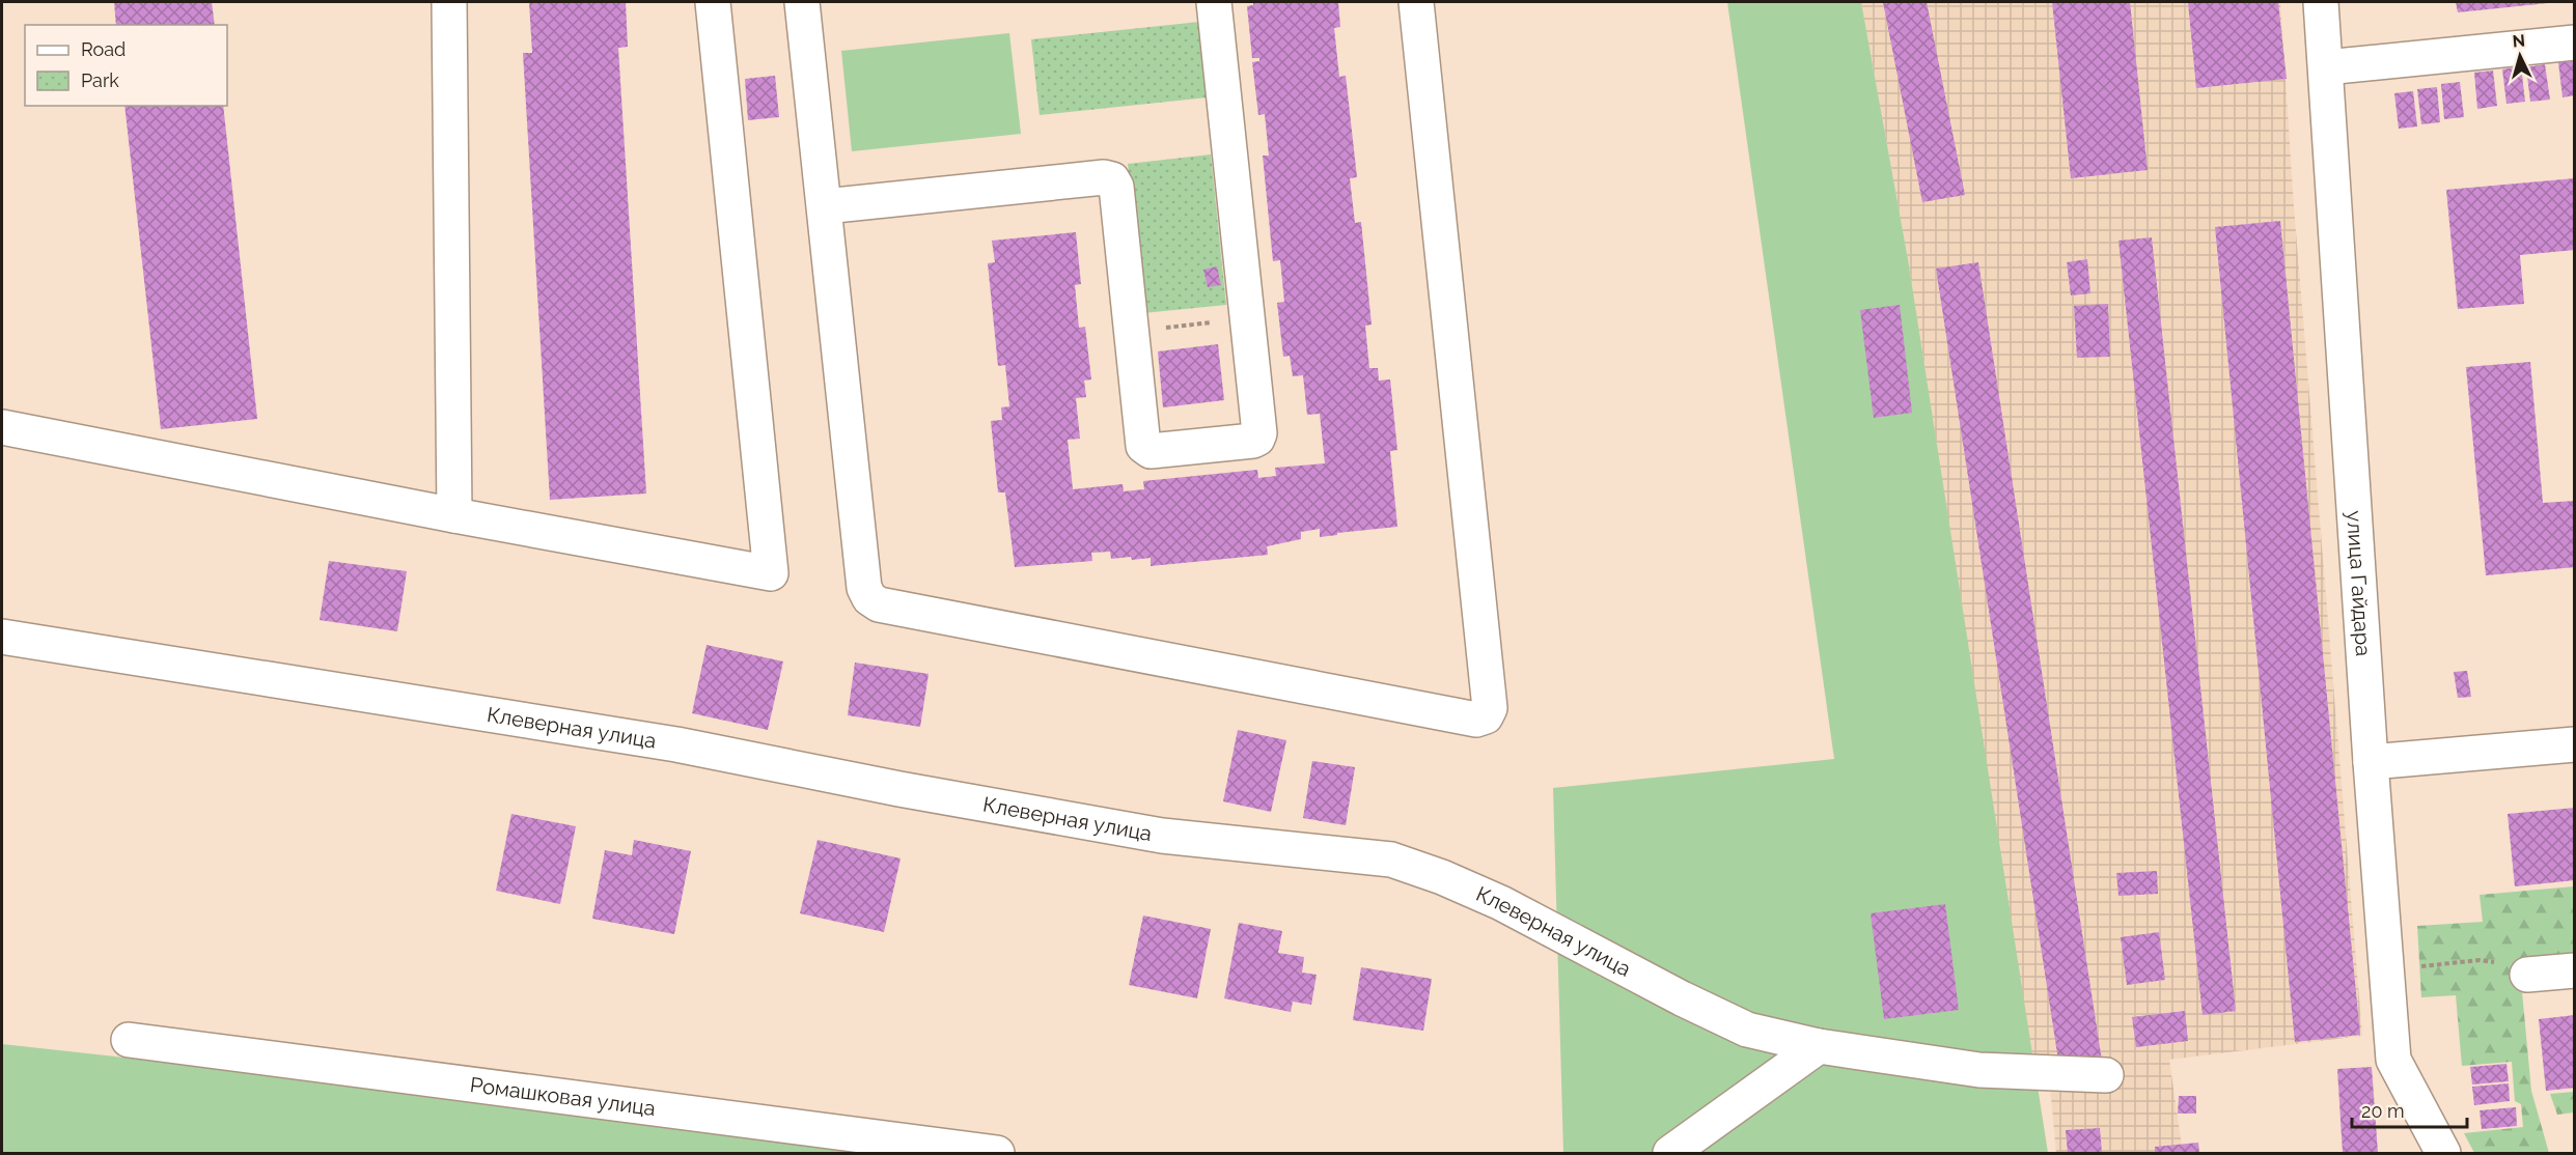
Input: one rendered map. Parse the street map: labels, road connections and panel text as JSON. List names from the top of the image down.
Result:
{
  "streets": {
    "street": ["улица Гайдара", "Клеверная улица", "Ромашковая улица"]
  },
  "legend": ["Road", "Park"],
  "scale_bar": "20 m",
  "north": "top"
}
